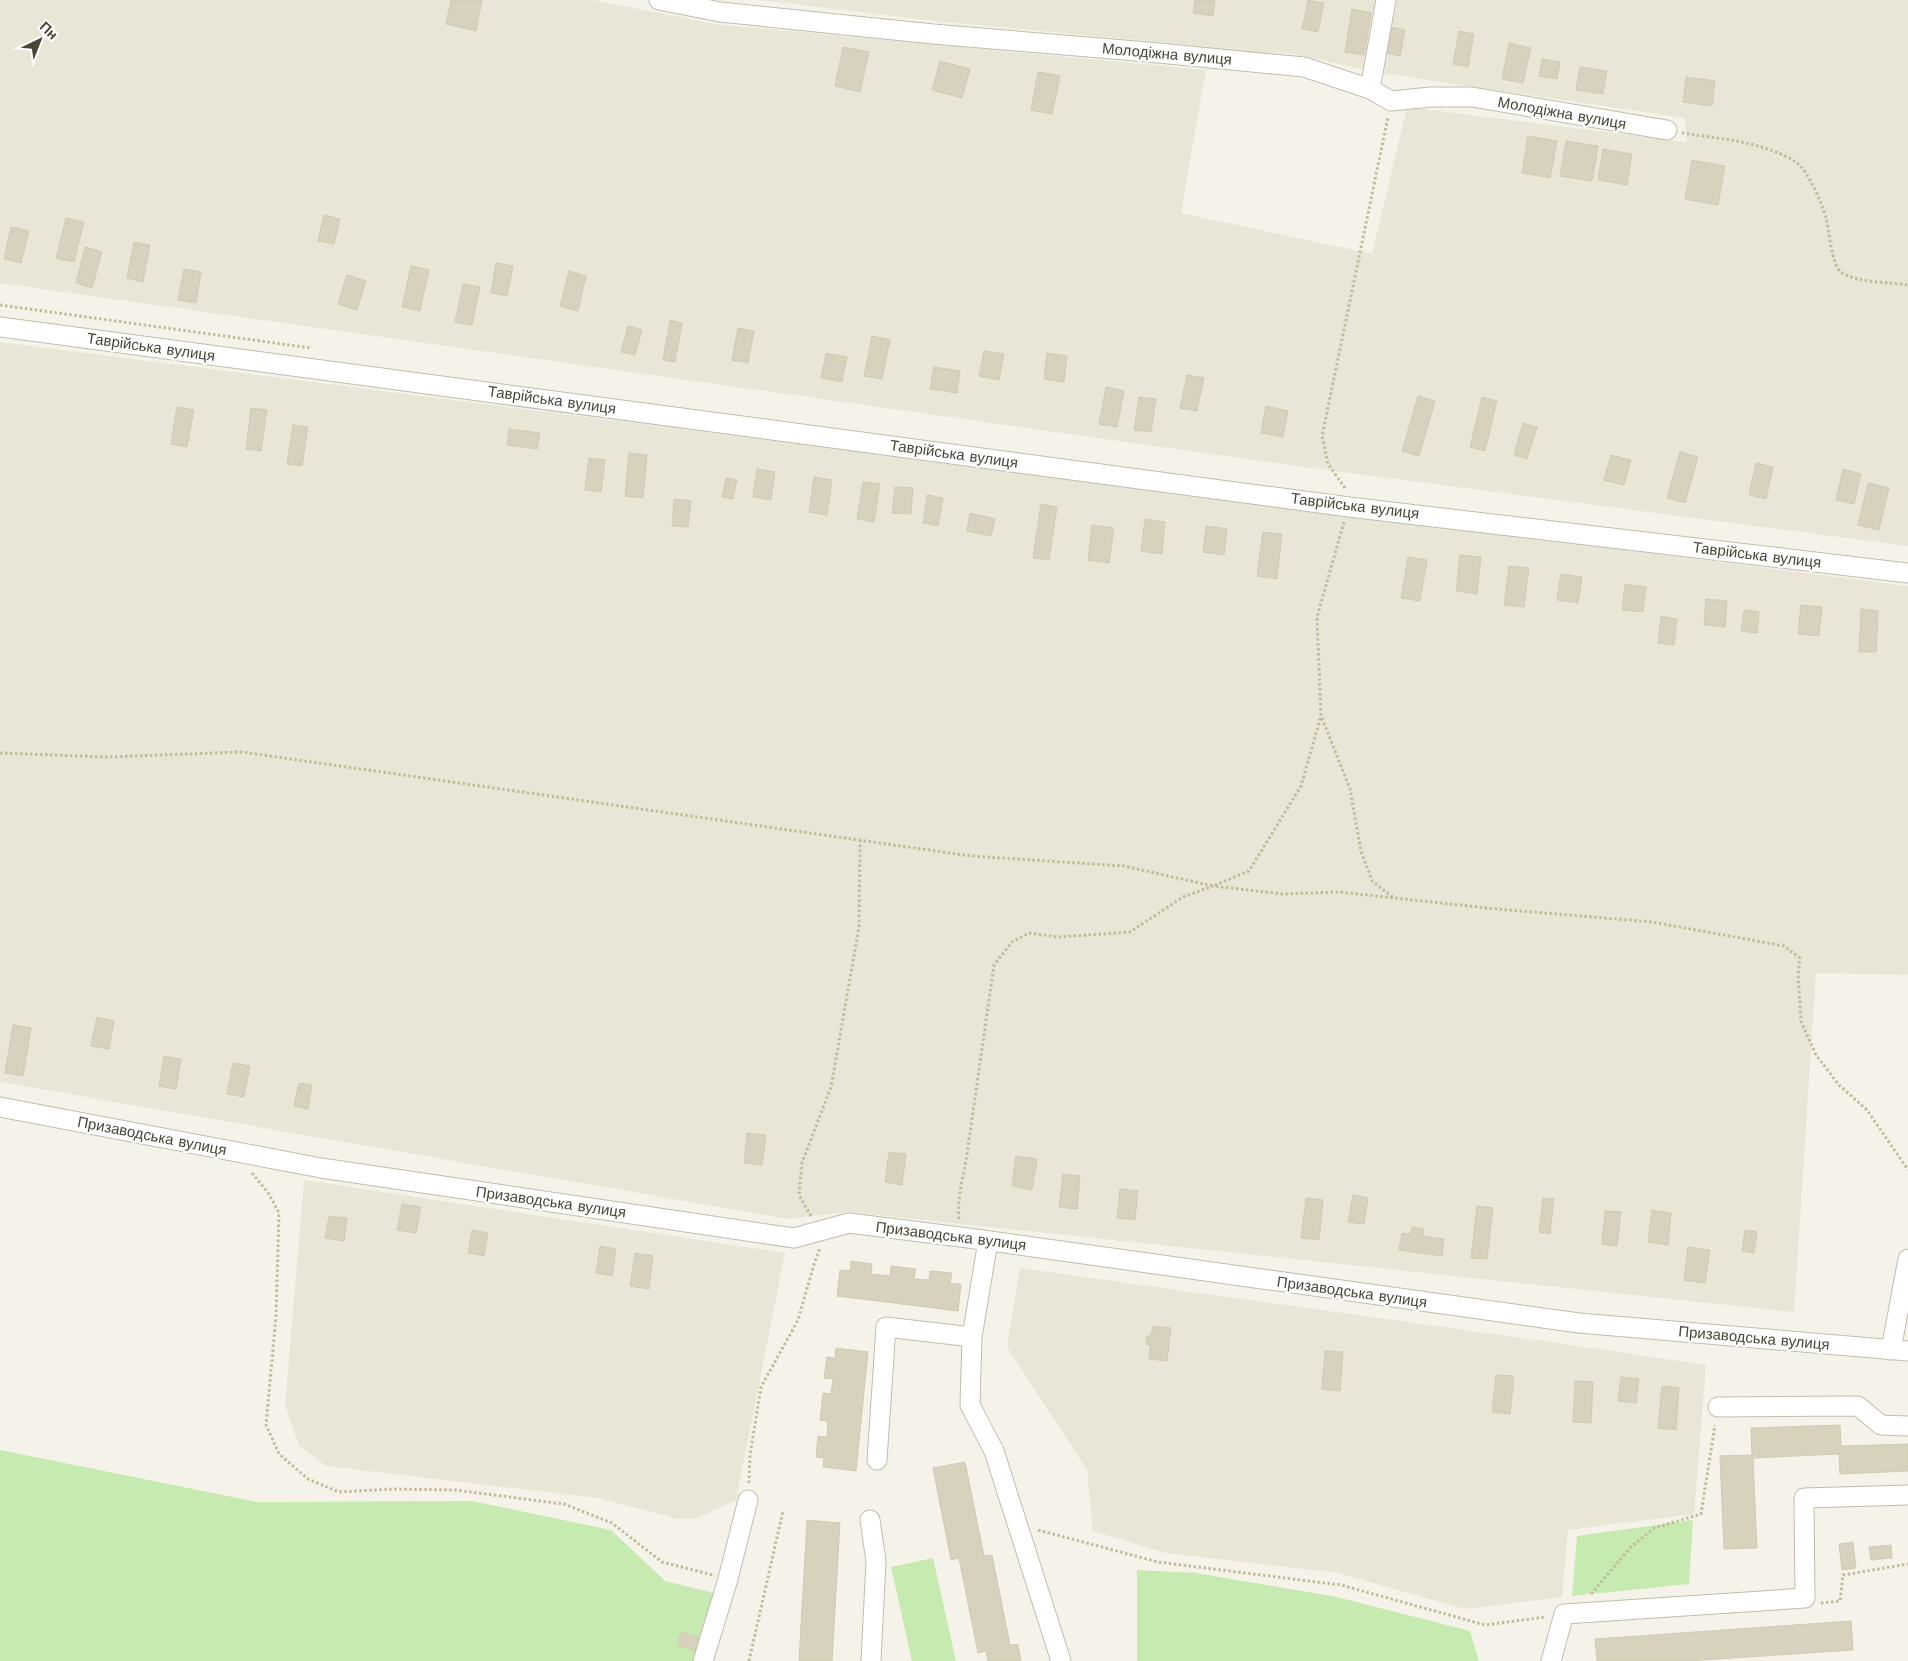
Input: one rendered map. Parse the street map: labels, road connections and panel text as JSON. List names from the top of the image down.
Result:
{
  "streets": {
    "street": ["Молодіжна вулиця", "Таврійська вулиця", "Призаводська вулиця"]
  },
  "north": "top right"
}
